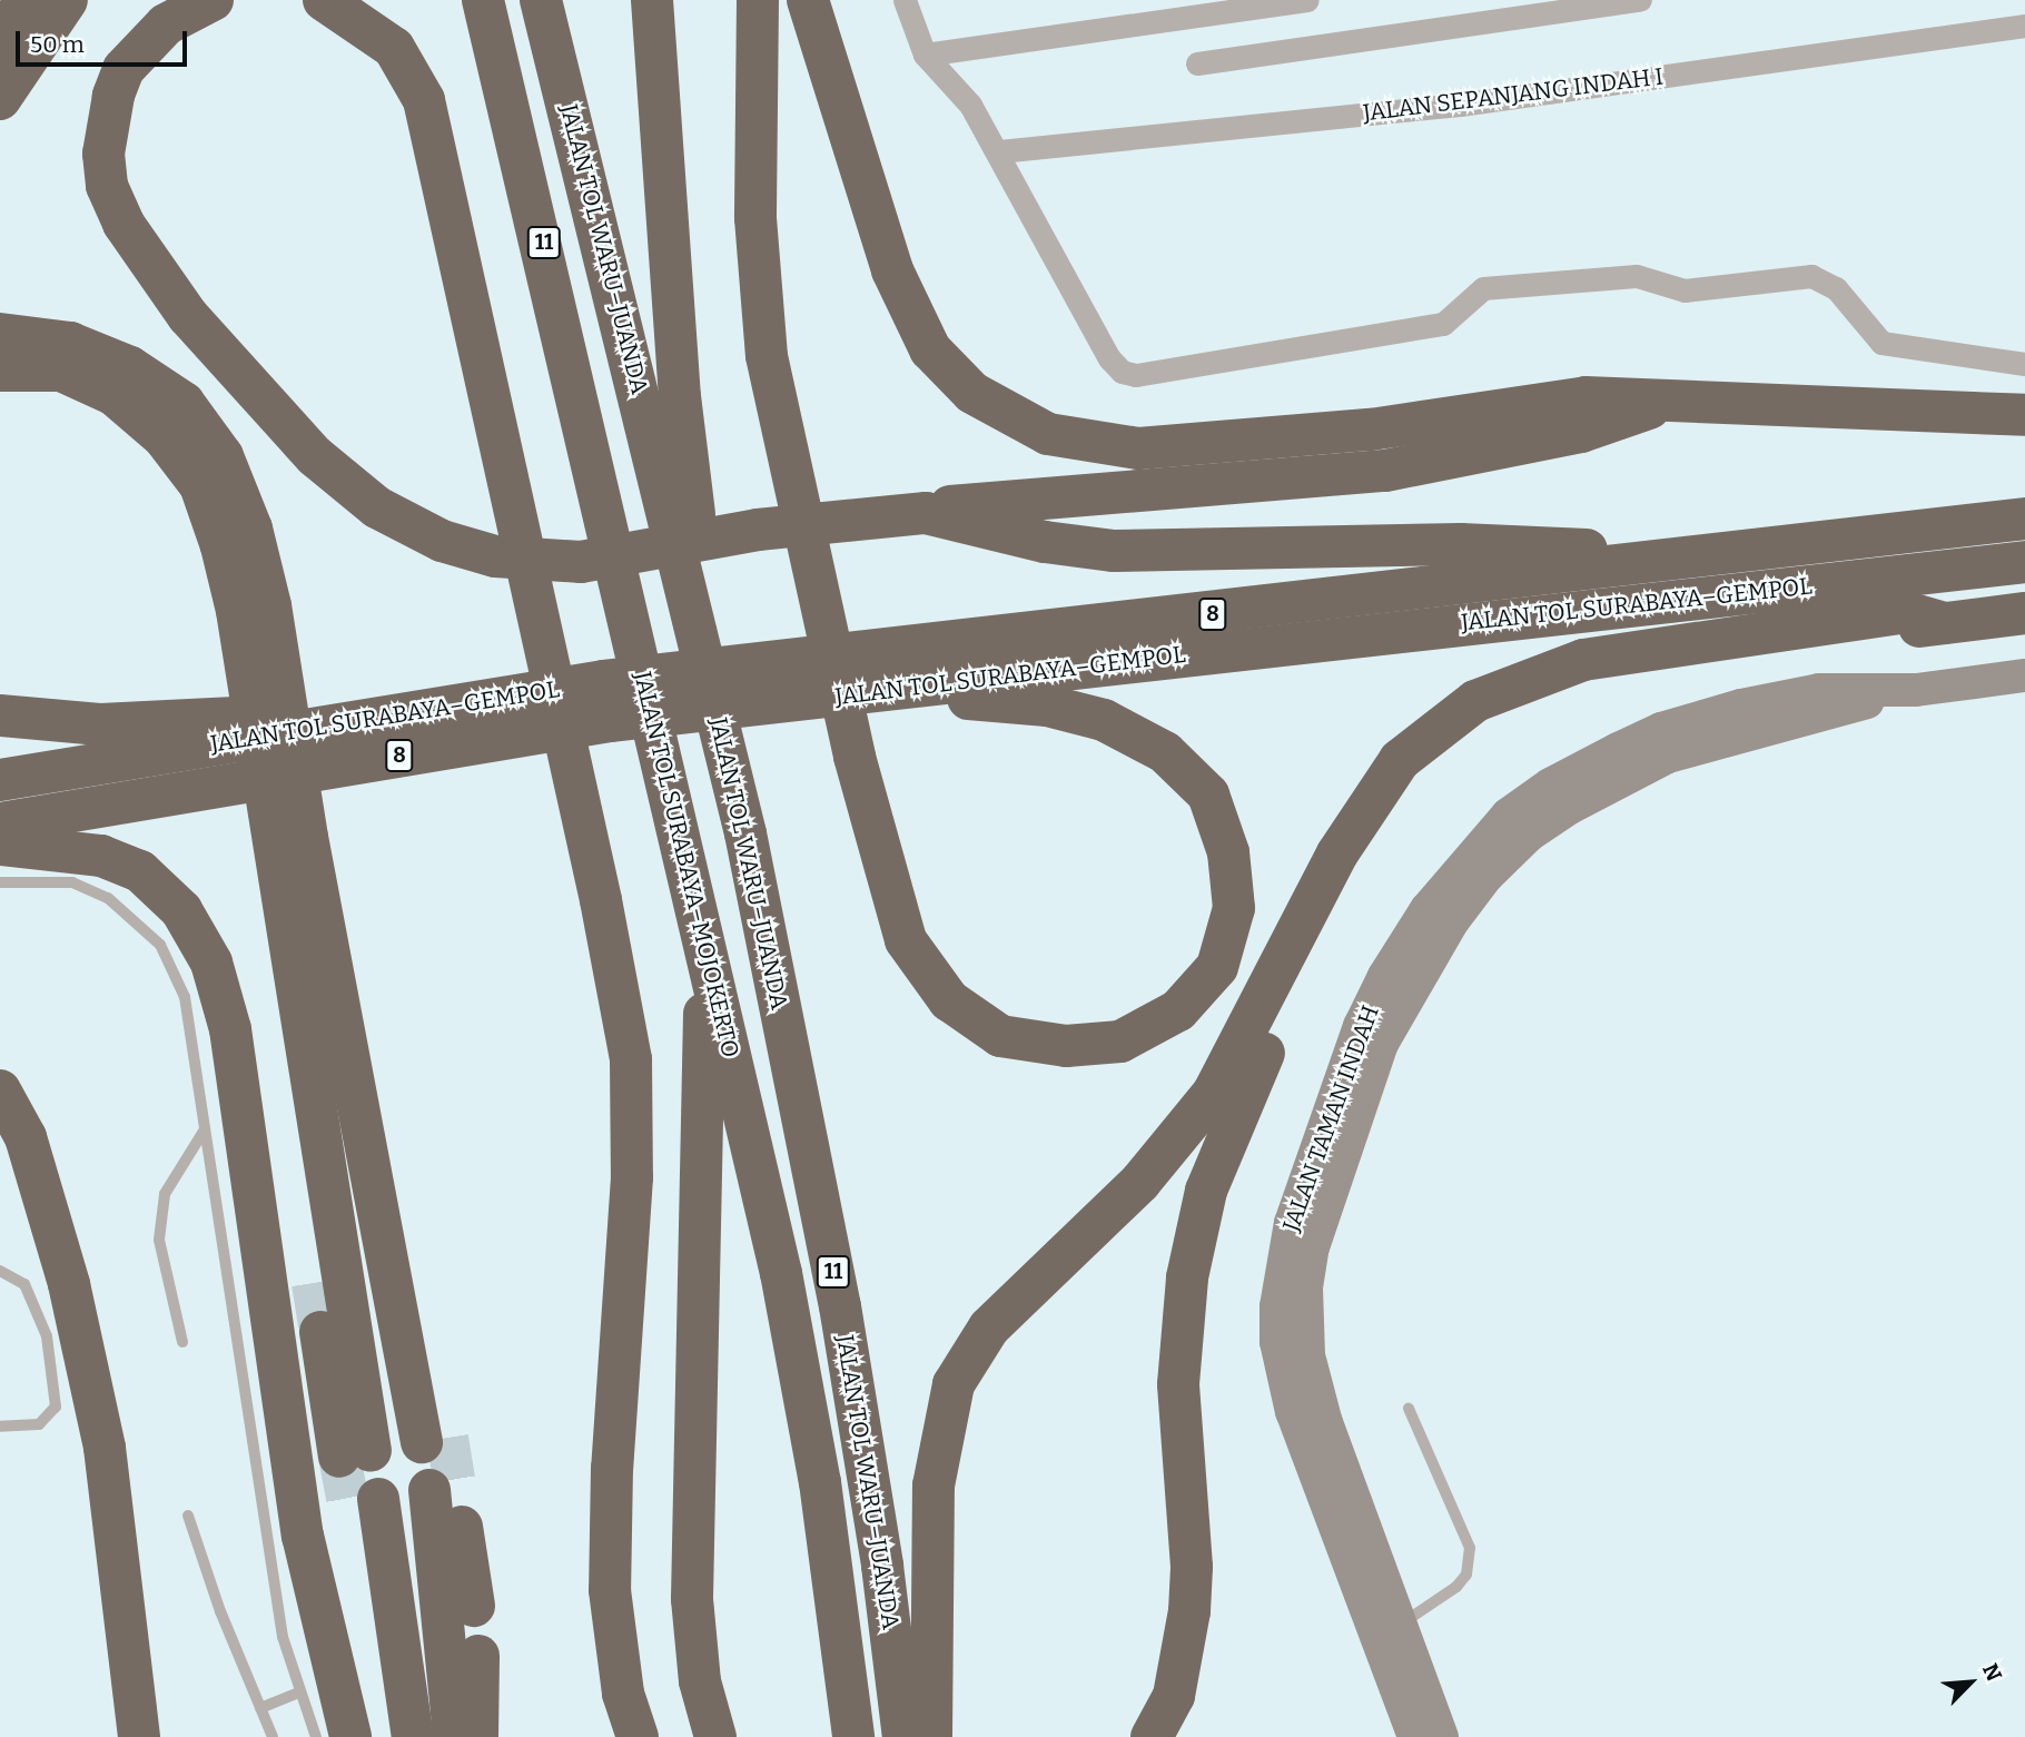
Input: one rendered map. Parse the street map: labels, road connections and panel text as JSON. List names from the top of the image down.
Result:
{
  "streets": {
    "highway": [
      "11",
      "JALAN TOL WARU–JUANDA",
      "JALAN TOL SURABAYA–GEMPOL",
      "8",
      "JALAN TOL SURABAYA–MOJOKERTO"
    ],
    "street": ["JALAN SEPANJANG INDAH I", "JALAN TAMAN INDAH"]
  },
  "scale_bar": "50 m",
  "north": "top right"
}
